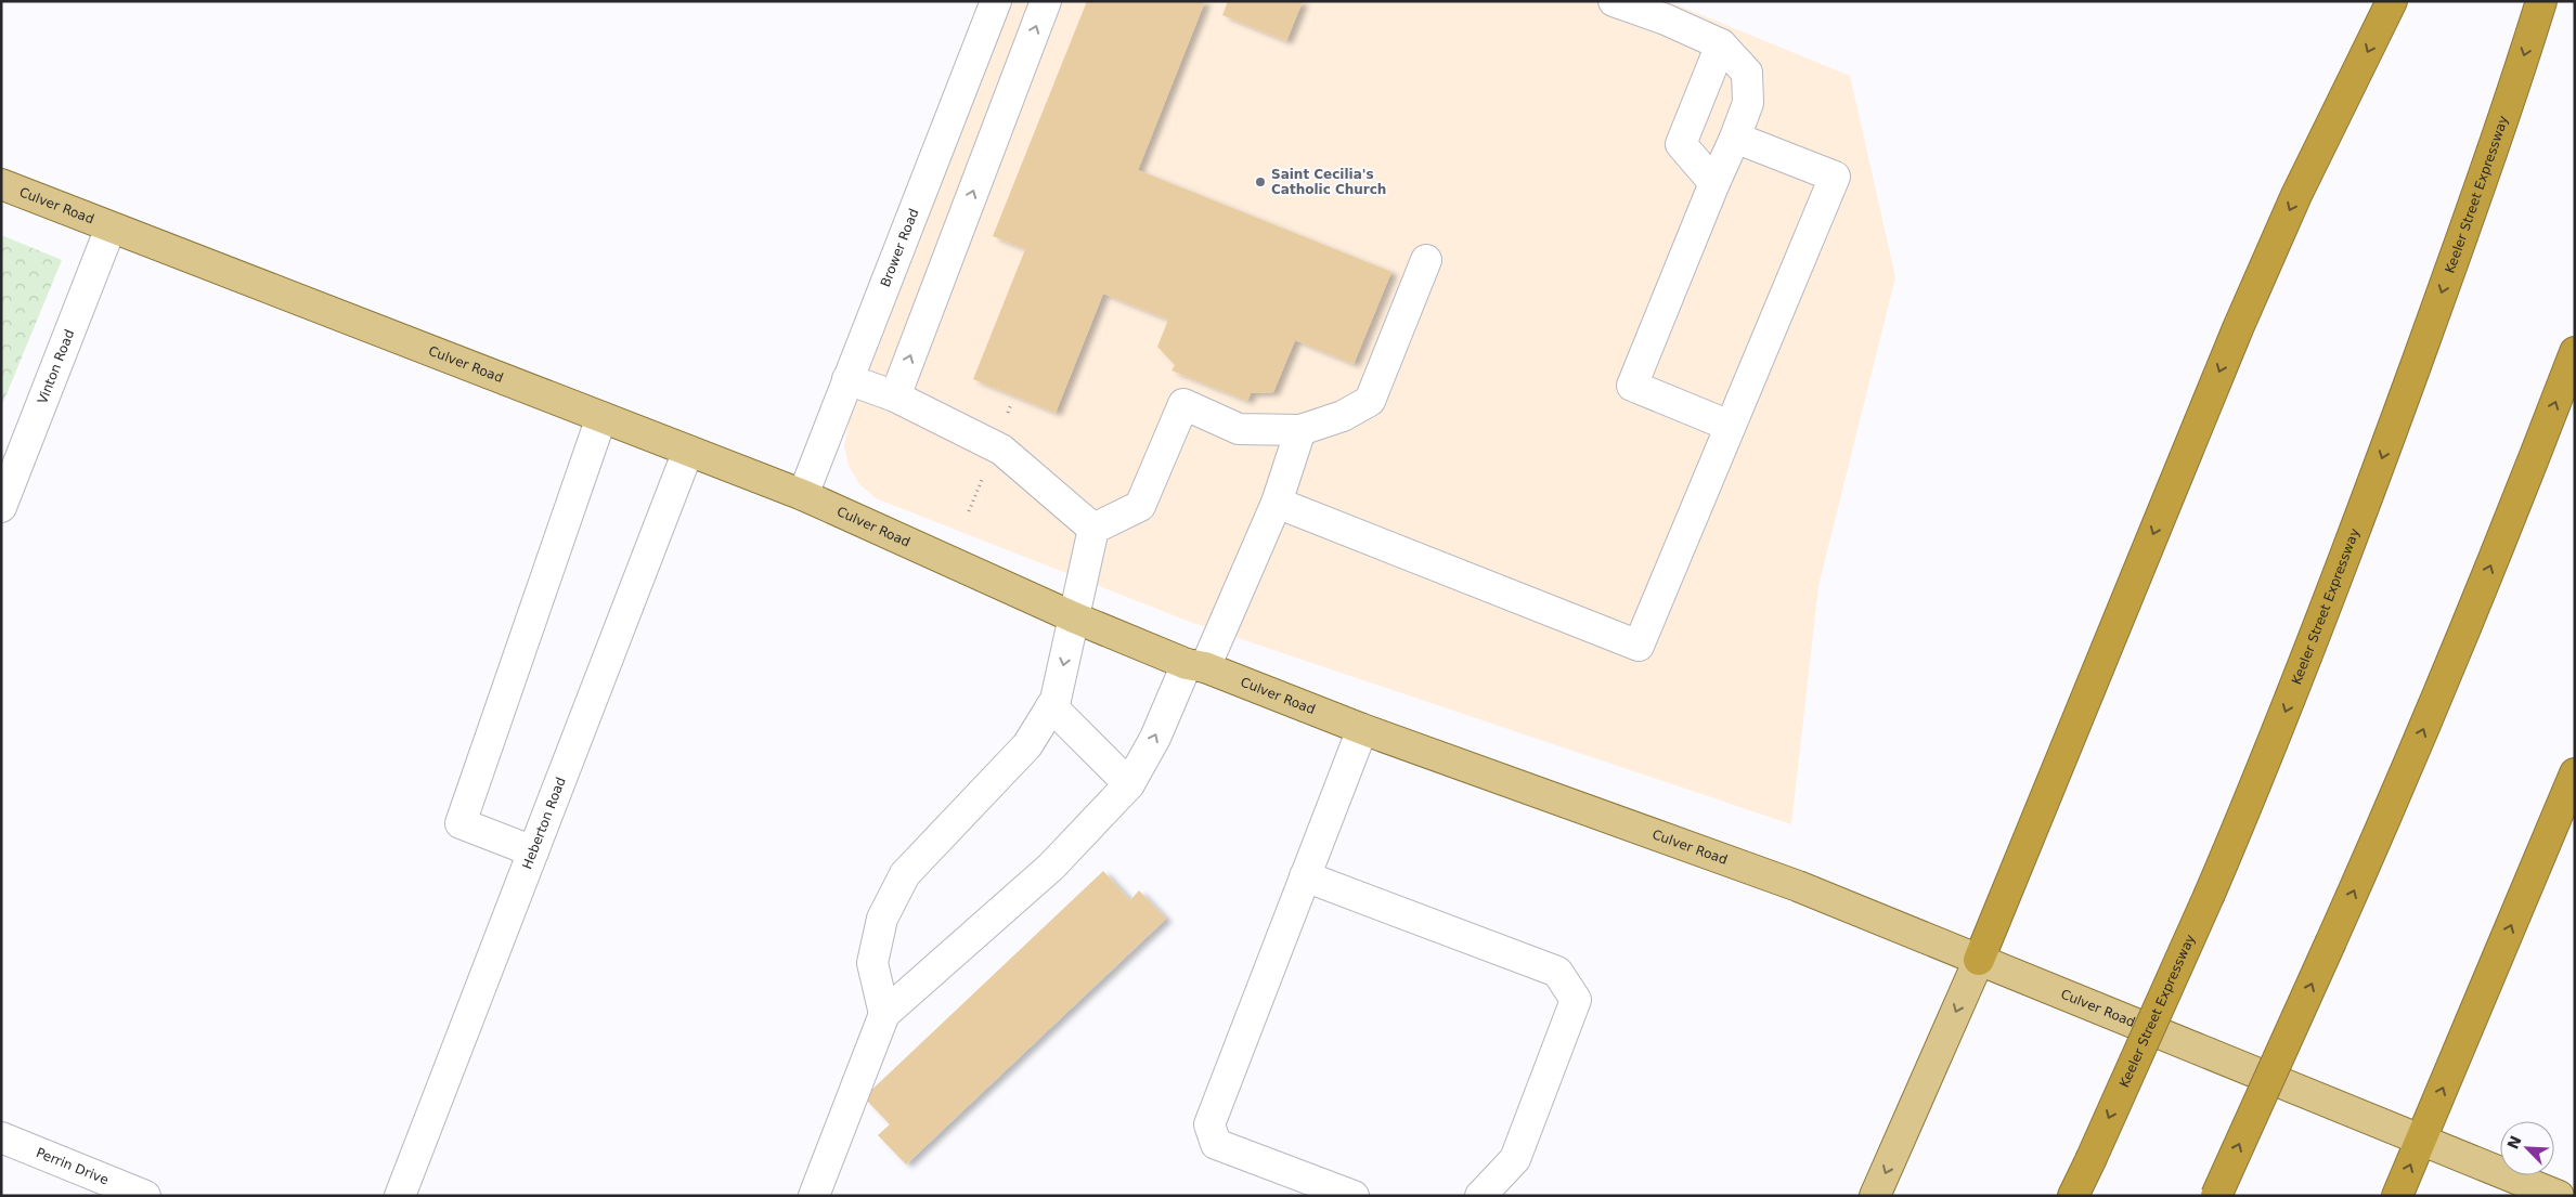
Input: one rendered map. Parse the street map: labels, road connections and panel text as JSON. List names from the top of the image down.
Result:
{
  "streets": {
    "highway": ["Keeler Street Expressway"],
    "main road": ["Culver Road"],
    "street": [
      "Brower Road",
      "Vinton Road",
      "Heberton Road",
      "Perrin Drive"
    ]
  },
  "crossings": [
    ["Culver Road", "Brower Road"],
    ["Culver Road", "Vinton Road"],
    ["Culver Road", "Heberton Road"]
  ],
  "places": ["Saint Cecilia's Catholic Church"],
  "north": "top left"
}
